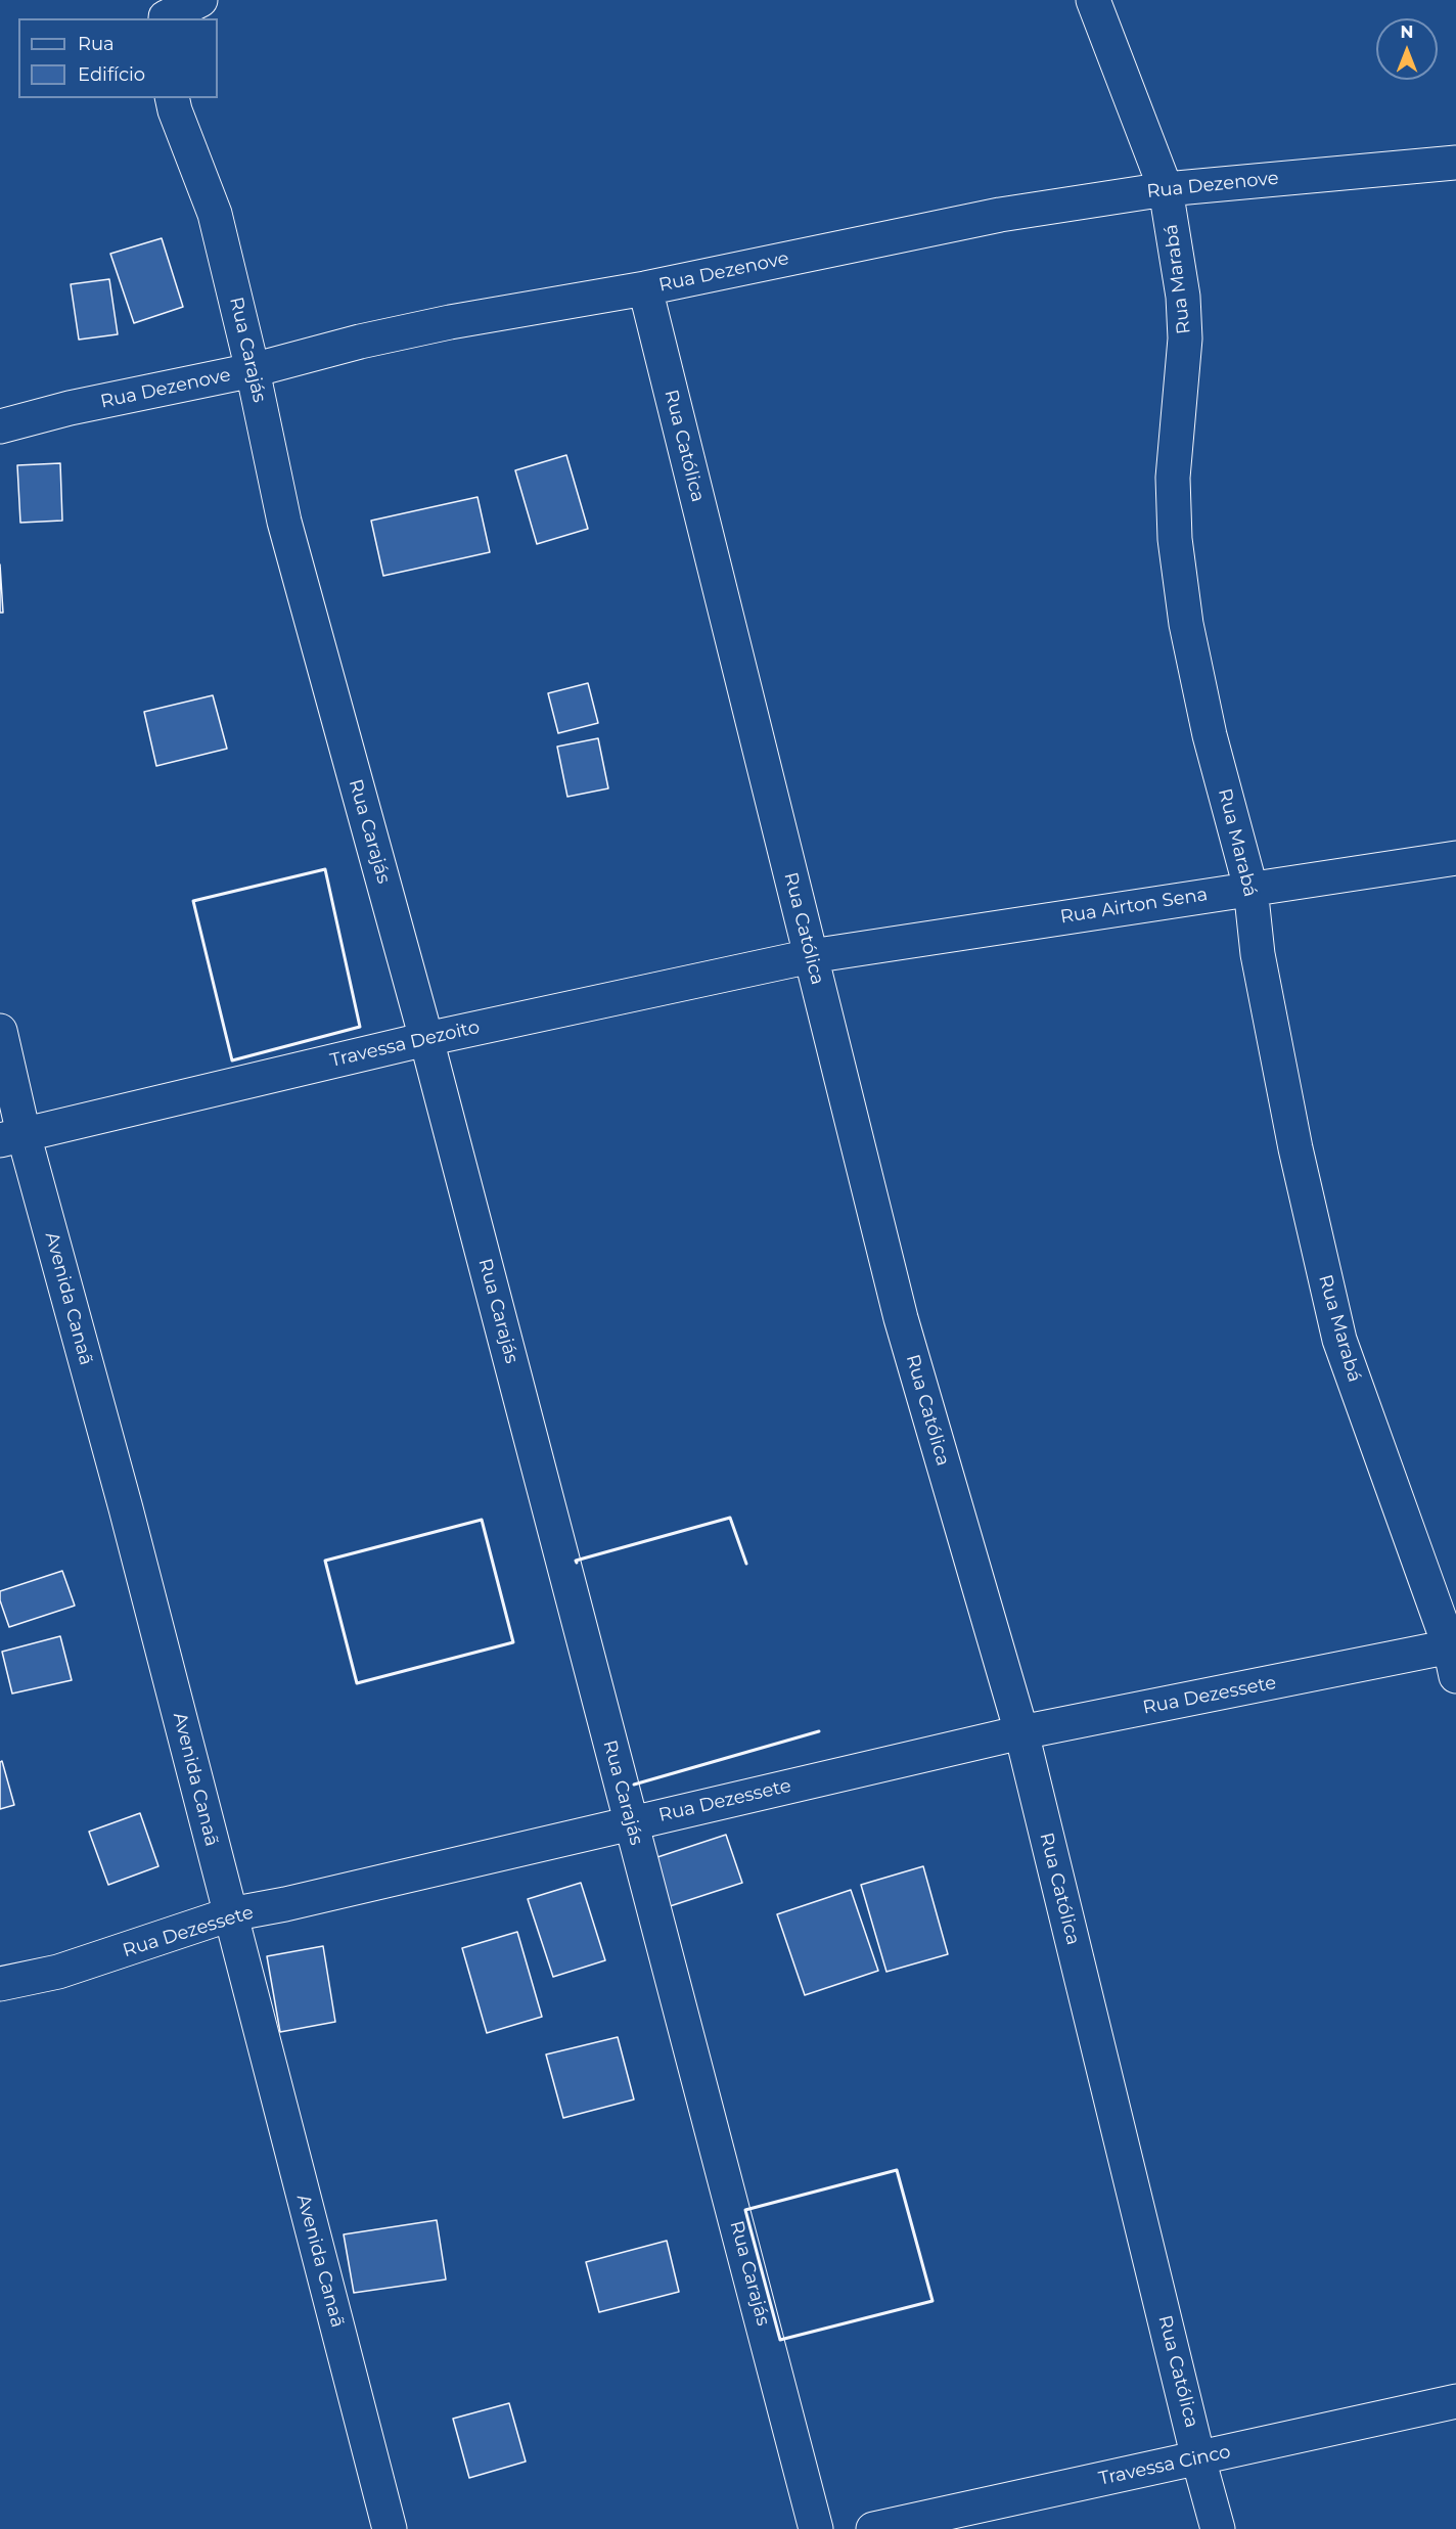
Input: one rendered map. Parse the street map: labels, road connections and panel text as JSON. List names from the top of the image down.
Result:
{
  "streets": {
    "street": [
      "Rua Dezenove",
      "Rua Marabá",
      "Rua Carajás",
      "Rua Católica",
      "Rua Airton Sena",
      "Travessa Dezoito",
      "Avenida Canaã",
      "Rua Dezessete",
      "Travessa Cinco"
    ]
  },
  "crossings": [
    ["Rua Dezenove", "Rua Marabá"],
    ["Rua Dezenove", "Rua Carajás"],
    ["Rua Dezenove", "Rua Católica"],
    ["Rua Marabá", "Rua Airton Sena"],
    ["Rua Marabá", "Rua Dezessete"],
    ["Rua Carajás", "Travessa Dezoito"],
    ["Rua Carajás", "Rua Dezessete"],
    ["Rua Católica", "Rua Airton Sena"],
    ["Rua Católica", "Travessa Dezoito"],
    ["Rua Católica", "Rua Dezessete"],
    ["Rua Católica", "Travessa Cinco"],
    ["Rua Airton Sena", "Travessa Dezoito"],
    ["Travessa Dezoito", "Avenida Canaã"],
    ["Avenida Canaã", "Rua Dezessete"]
  ],
  "legend": ["Rua", "Edifício"],
  "north": "top"
}
